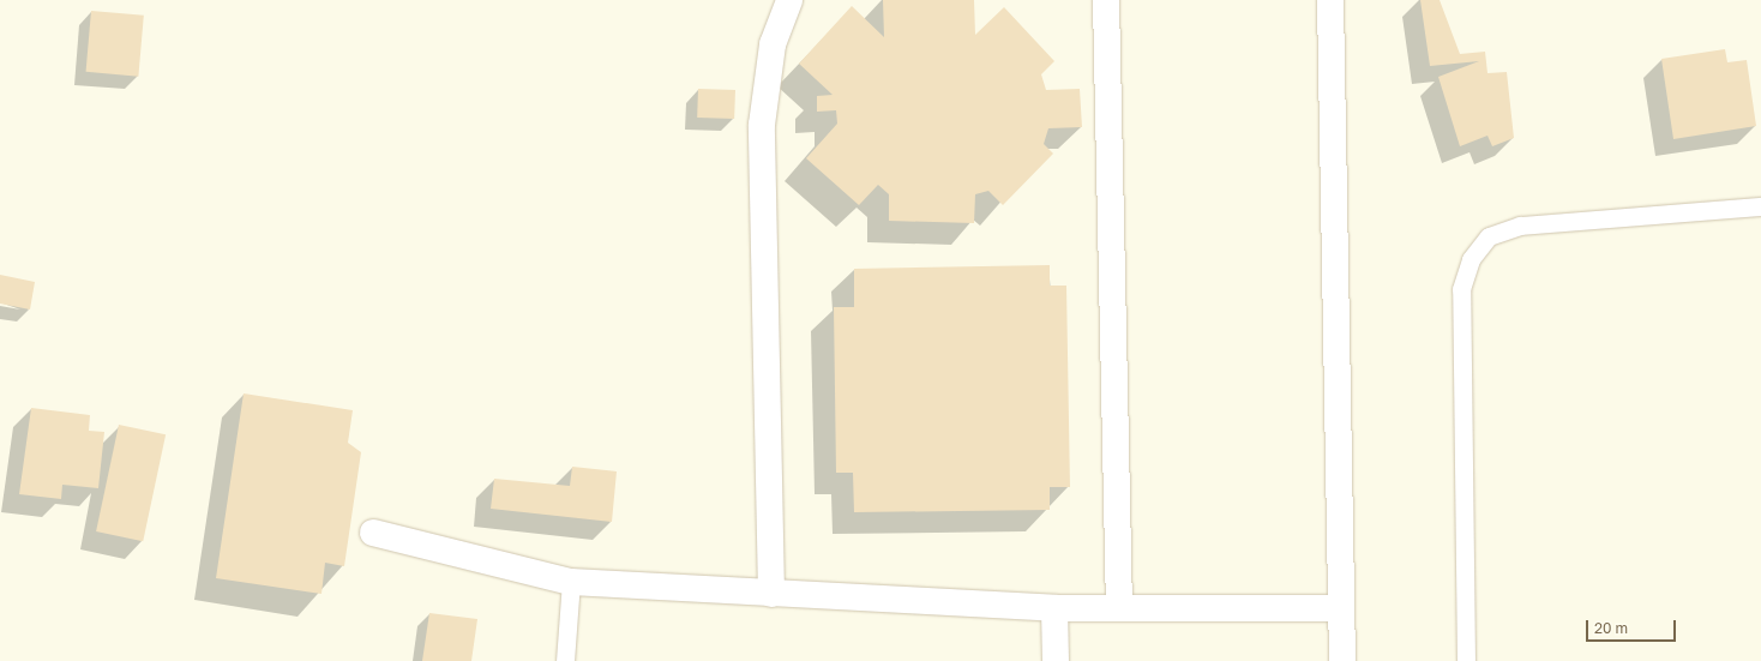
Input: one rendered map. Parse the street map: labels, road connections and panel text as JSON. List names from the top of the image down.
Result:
{
  "scale_bar": "20 m"
}
